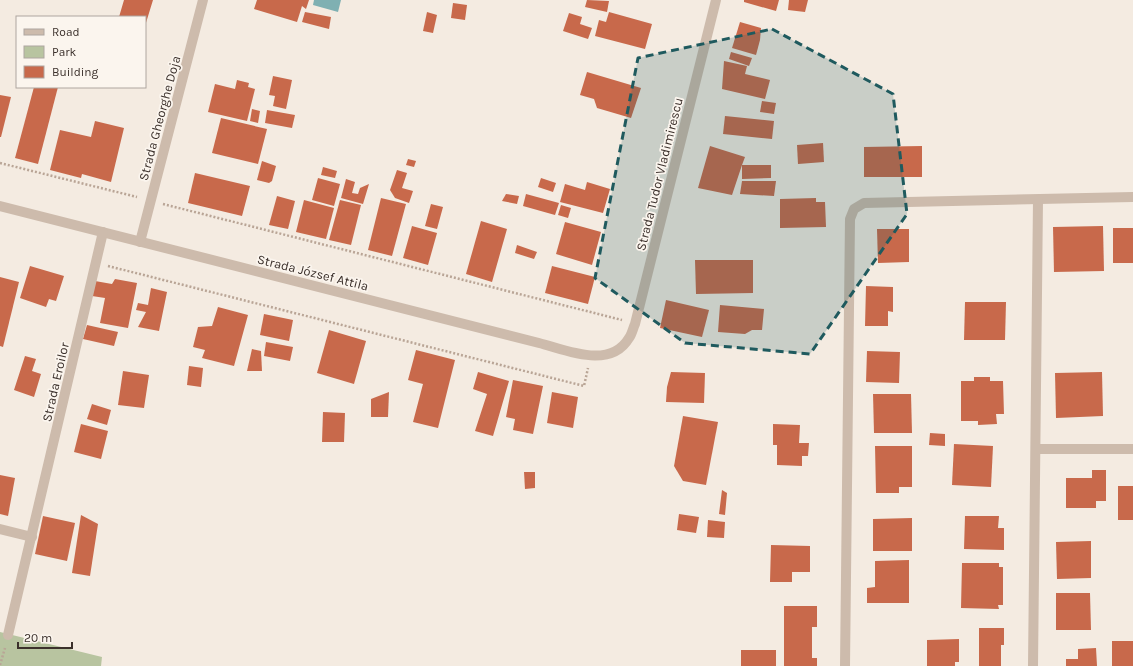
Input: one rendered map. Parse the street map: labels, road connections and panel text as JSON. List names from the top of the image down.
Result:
{
  "streets": {
    "street": [
      "Strada Gheorghe Doja",
      "Strada Tudor Vladimirescu",
      "Strada József Attila",
      "Strada Eroilor"
    ]
  },
  "crossings": [
    ["Strada Gheorghe Doja", "Strada József Attila"],
    ["Strada Tudor Vladimirescu", "Strada József Attila"],
    ["Strada József Attila", "Strada Eroilor"]
  ],
  "legend": ["Road", "Park", "Building"],
  "scale_bar": "20 m"
}
